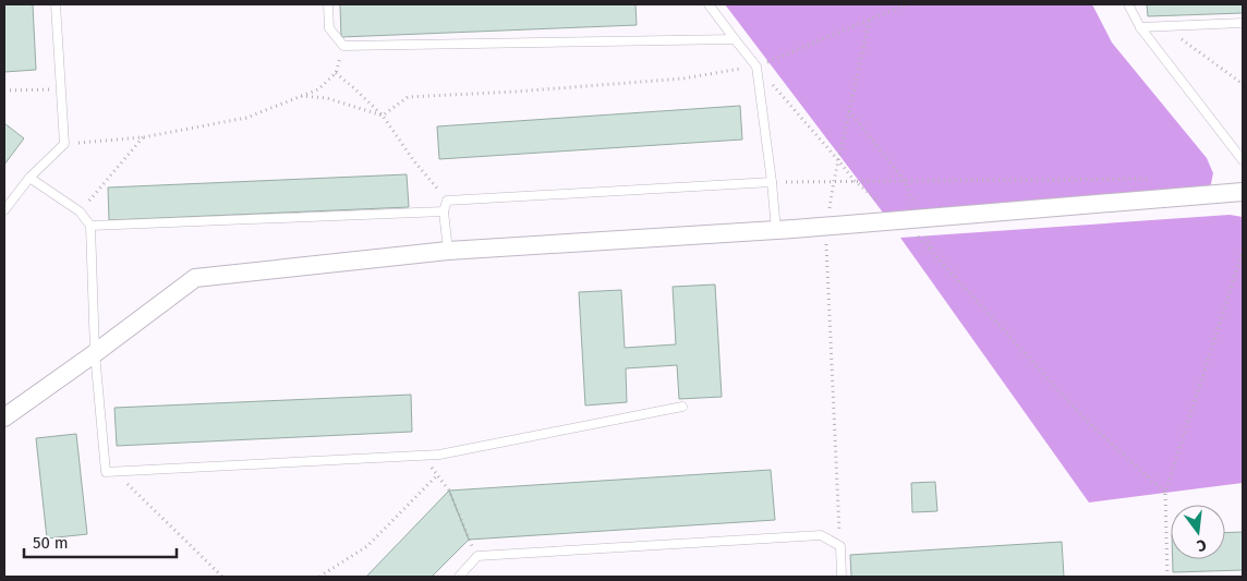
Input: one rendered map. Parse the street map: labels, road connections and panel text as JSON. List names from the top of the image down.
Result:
{
  "scale_bar": "50 m",
  "north": "bottom"
}
